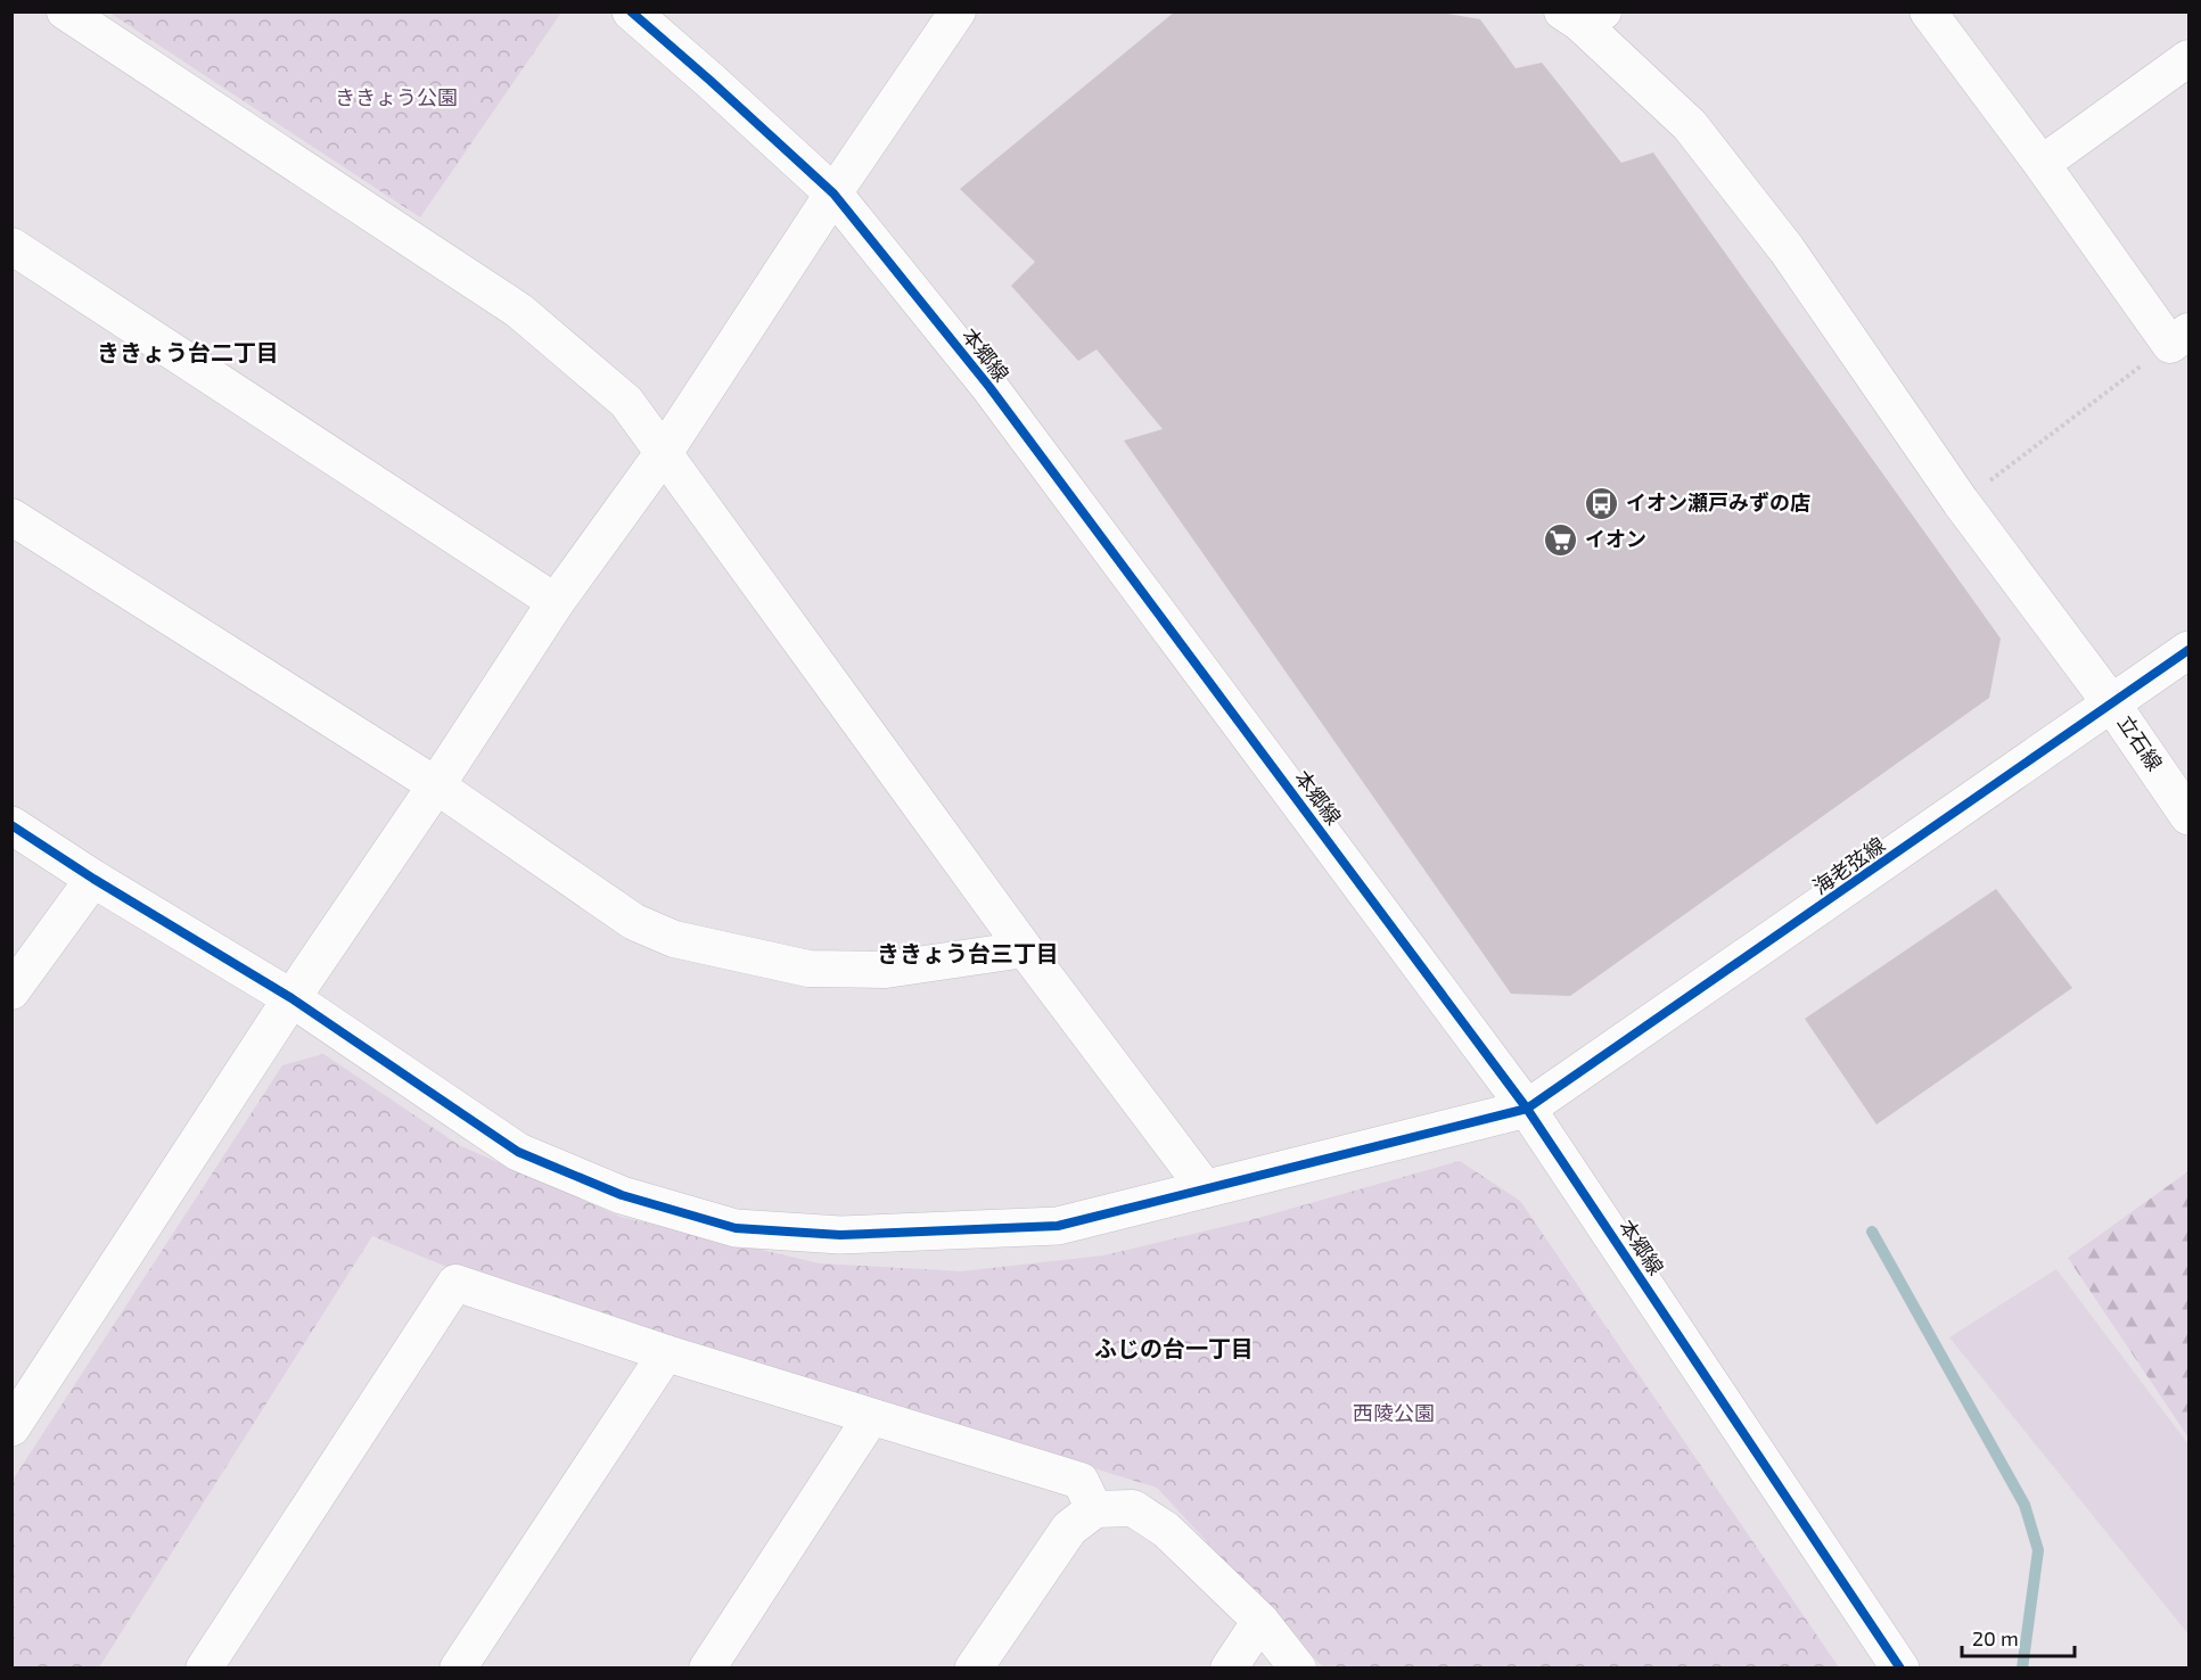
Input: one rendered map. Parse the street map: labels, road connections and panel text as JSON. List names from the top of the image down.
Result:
{
  "streets": {
    "street": ["本郷線", "立石線", "海老弦線"]
  },
  "crossings": [
    ["本郷線", "海老弦線"],
    ["立石線", "海老弦線"]
  ],
  "districts": ["ききょう台二丁目", "ききょう台三丁目", "ふじの台一丁目"],
  "parks": ["ききょう公園", "西陵公園"],
  "places": {
    "bus stop": ["イオン瀬戸みずの店"],
    "supermarket": ["イオン"]
  },
  "scale_bar": "20 m"
}
